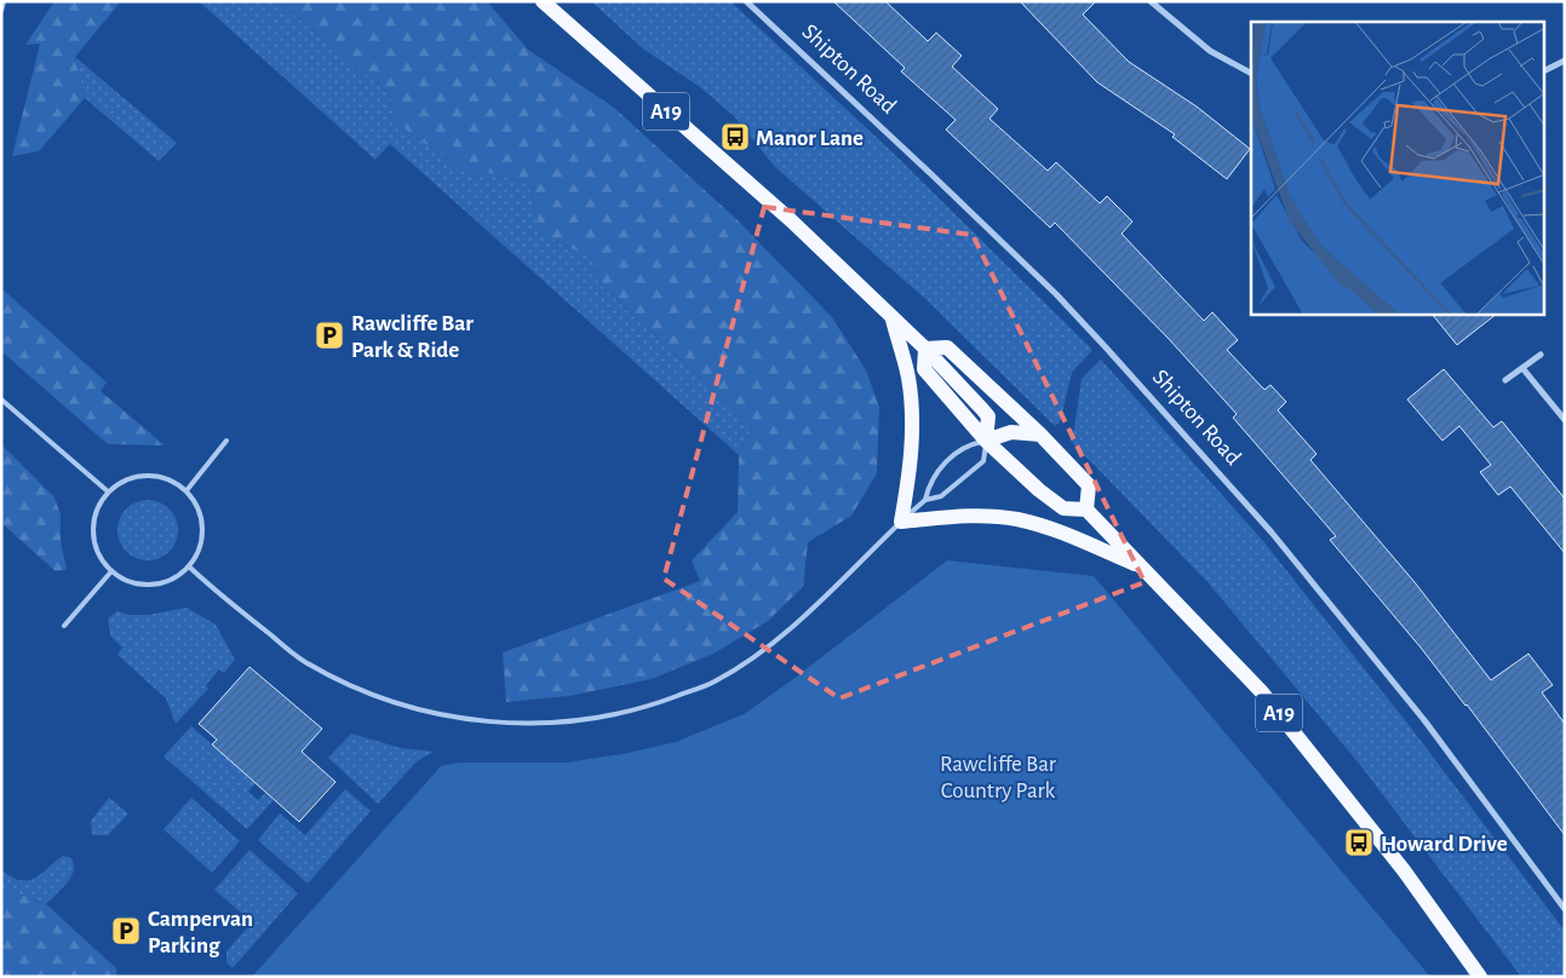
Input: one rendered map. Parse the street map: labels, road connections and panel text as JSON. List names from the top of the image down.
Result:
{
  "streets": {
    "main road": ["A19"],
    "street": ["Shipton Road"]
  },
  "parks": ["Rawcliffe Bar Country Park"],
  "places": {
    "bus stop": ["Manor Lane", "Howard Drive"],
    "parking": ["Rawcliffe Bar Park & Ride", "Campervan Parking"]
  }
}
